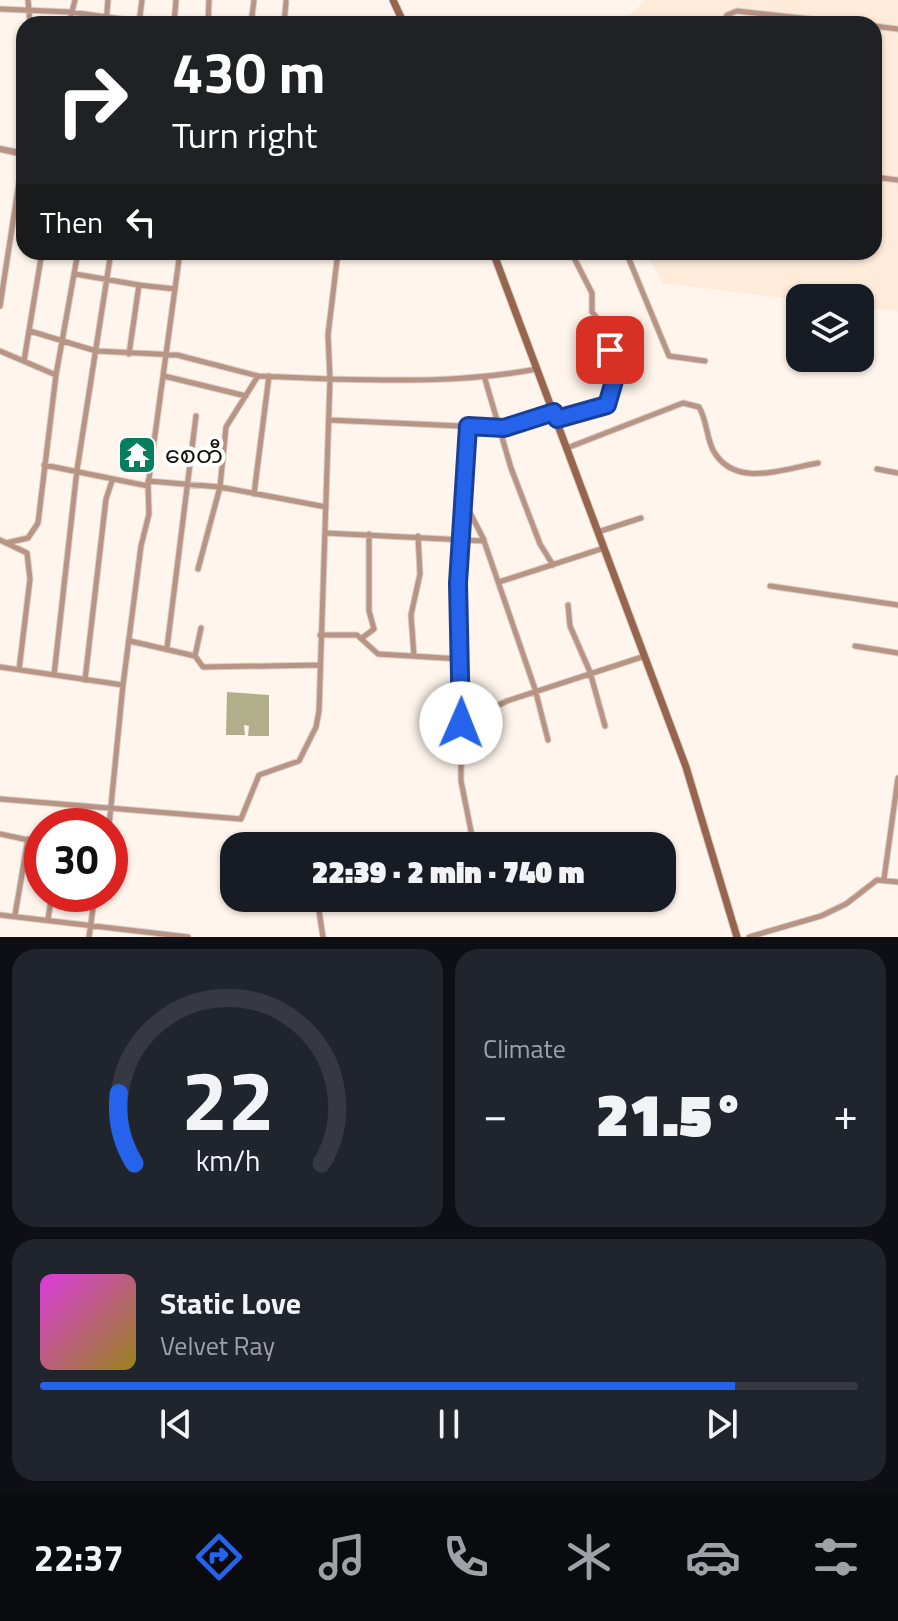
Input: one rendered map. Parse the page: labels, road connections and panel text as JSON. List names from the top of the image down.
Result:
{
  "places": {
    "temple": ["စေတီ"]
  },
  "page": {
    "turn": ["430 m", "Turn right"],
    "then": "Then",
    "limit": "30",
    "trip": "22:39 · 2 min · 740 m",
    "tile": "Climate",
    "heat": ["−", "21.5°", "+"],
    "song": ["Static Love", "Velvet Ray"],
    "tabs": "22:37",
    "gauge": ["22", "km/h"]
  }
}
